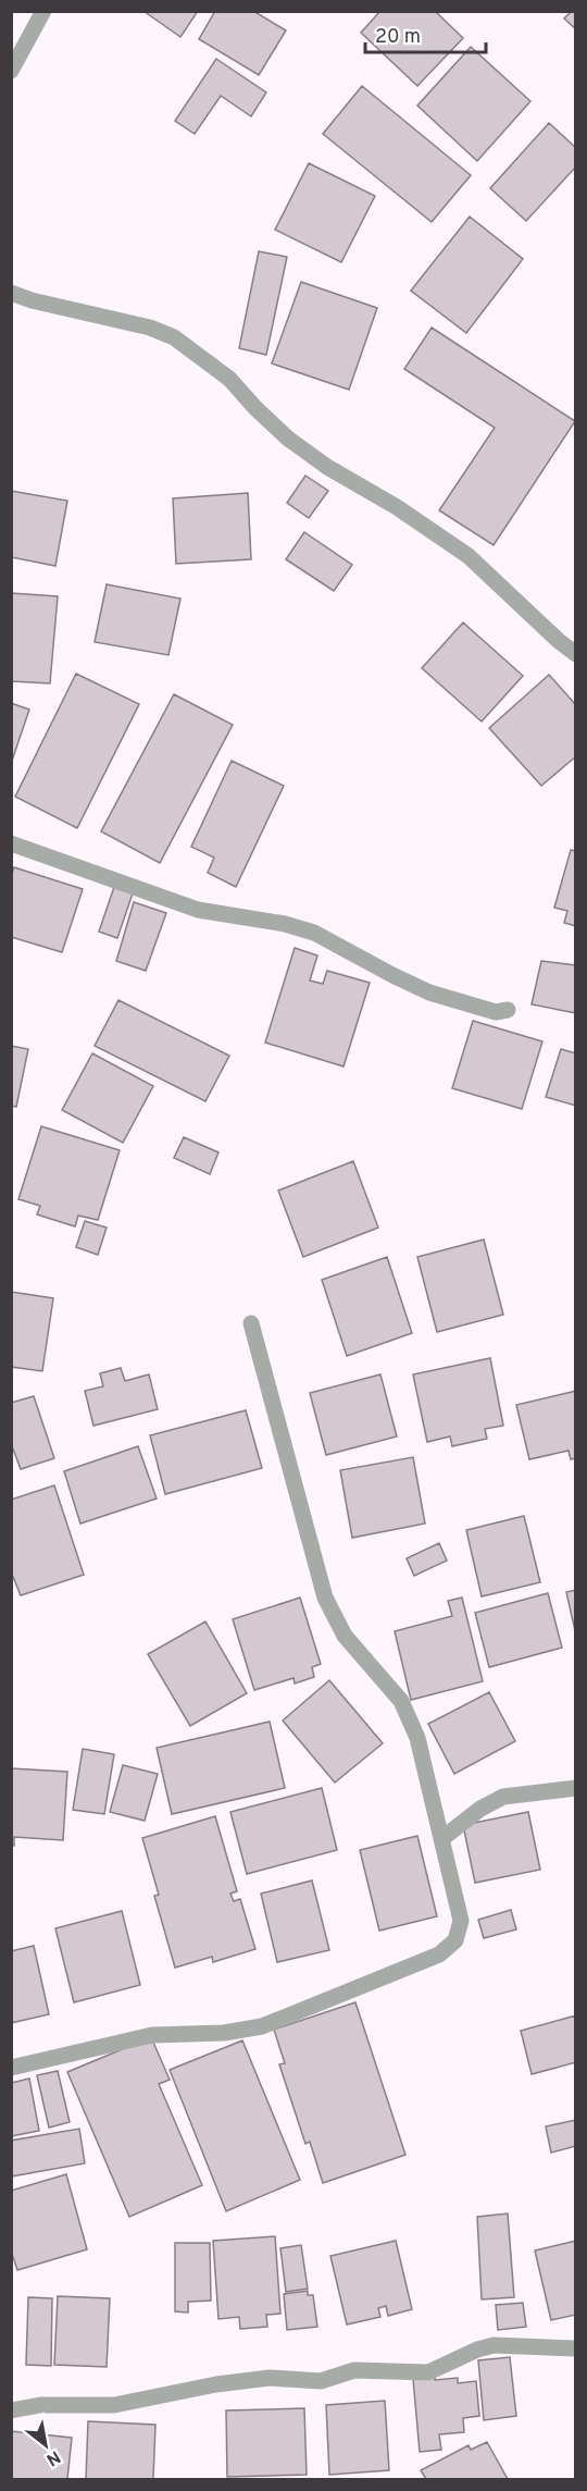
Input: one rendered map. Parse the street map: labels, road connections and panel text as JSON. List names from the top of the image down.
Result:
{
  "scale_bar": "20 m",
  "north": "bottom right"
}
